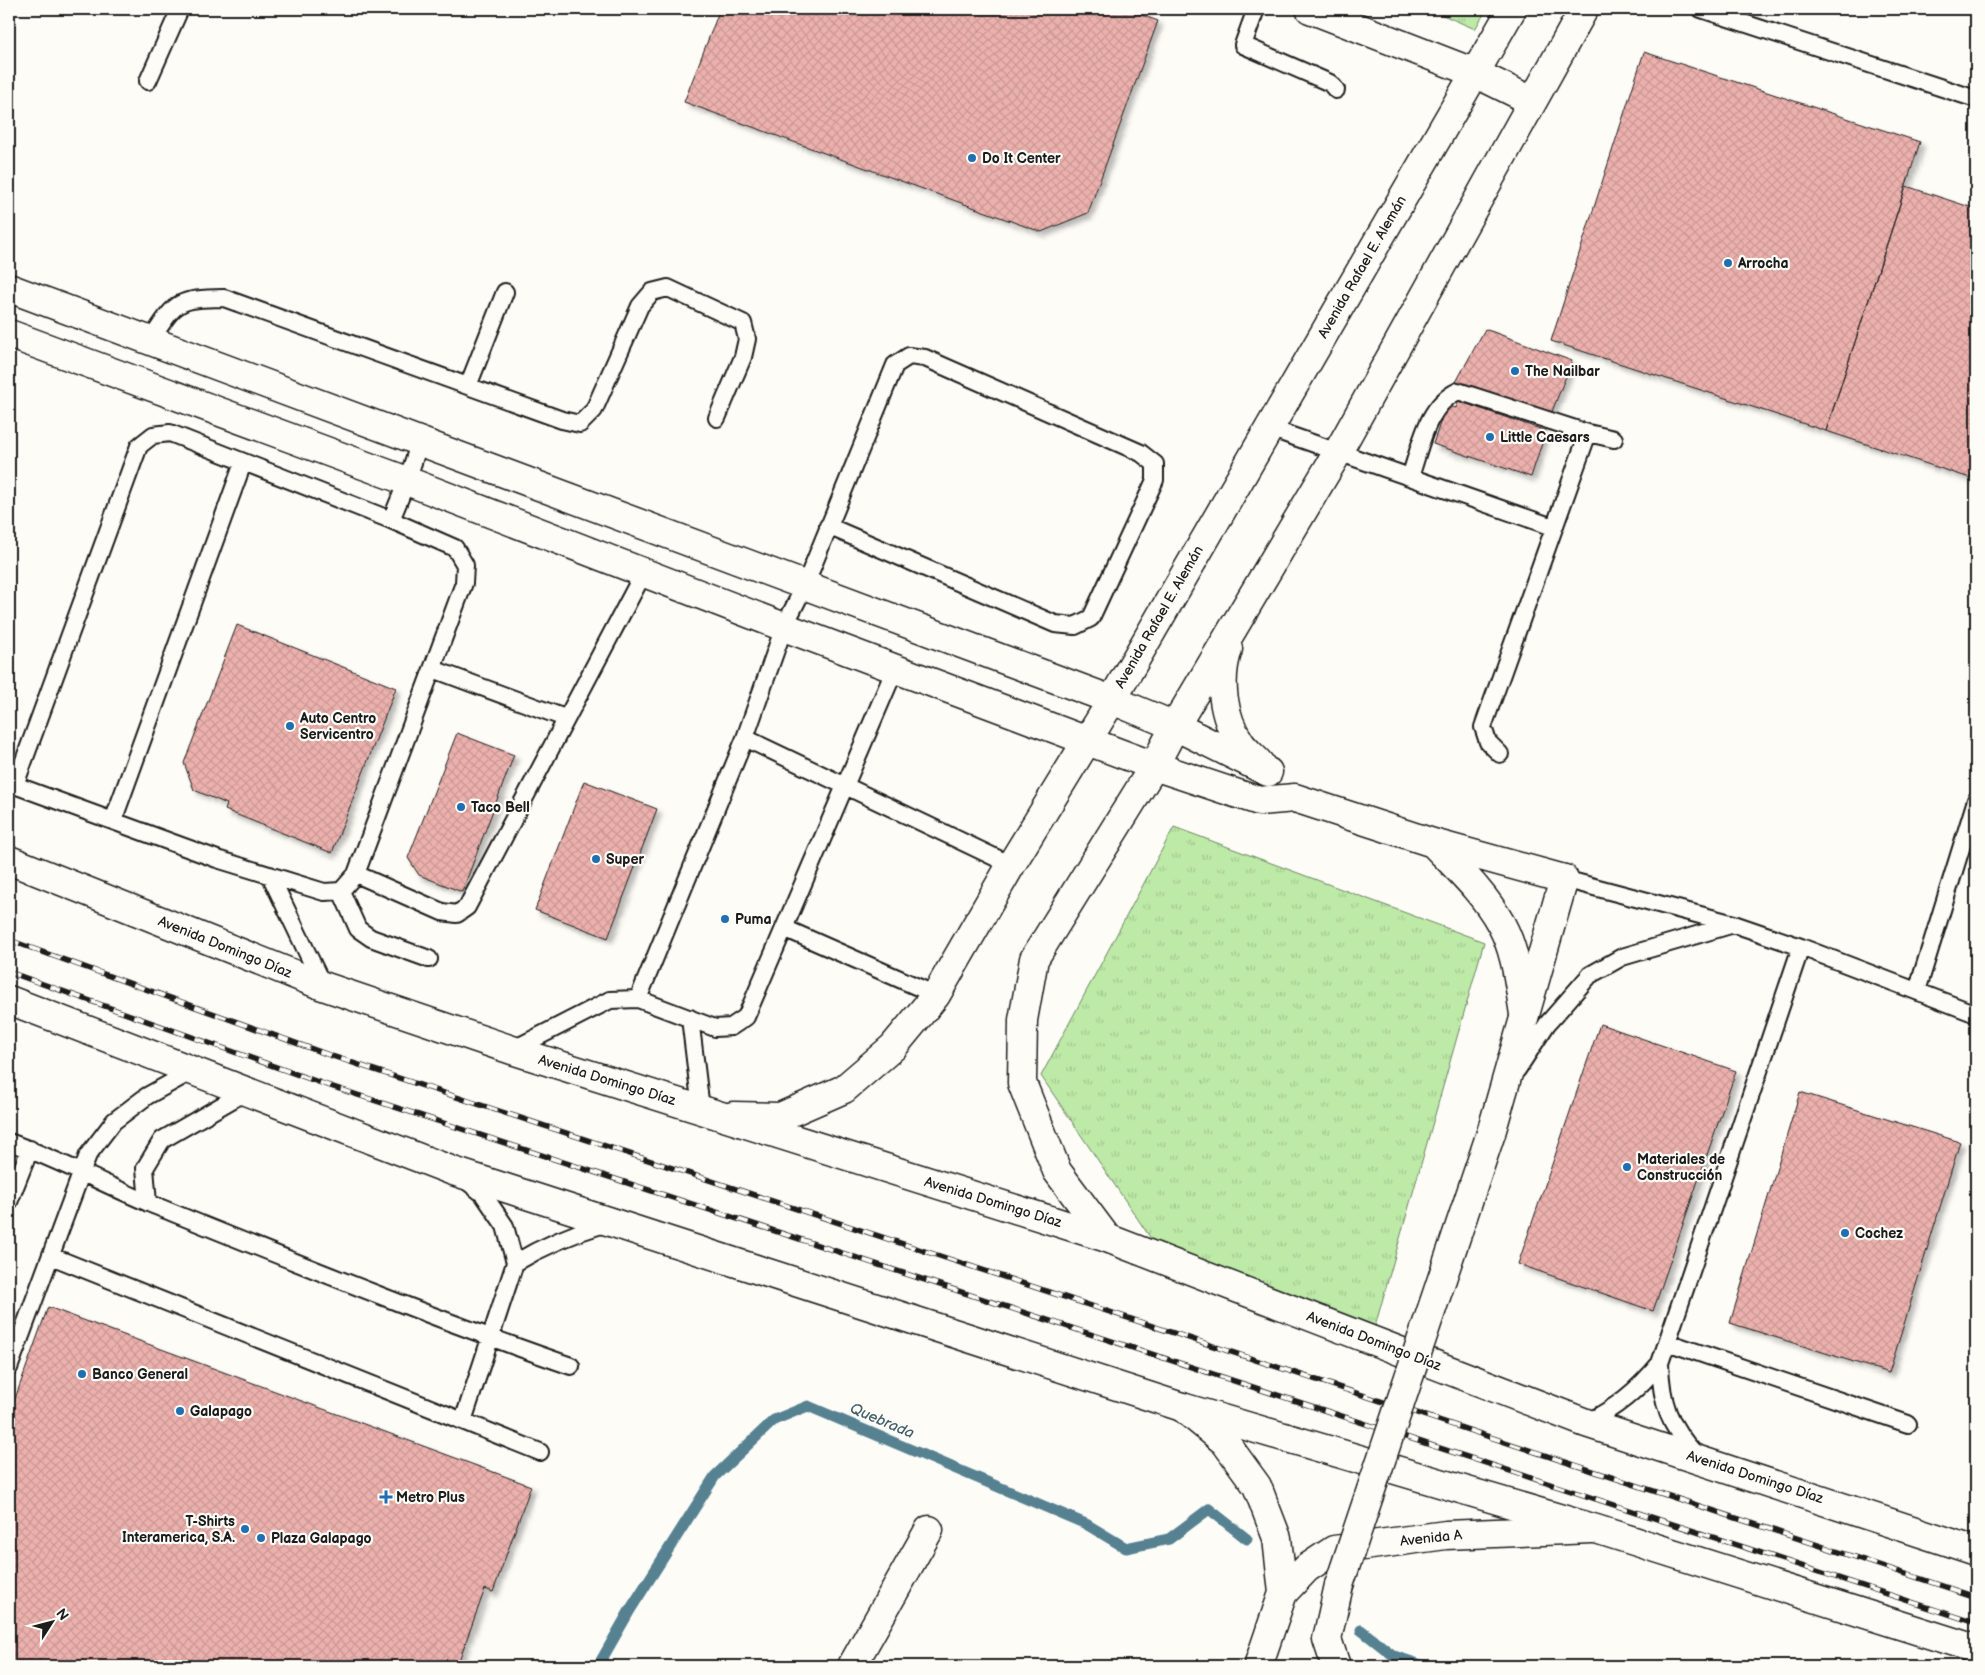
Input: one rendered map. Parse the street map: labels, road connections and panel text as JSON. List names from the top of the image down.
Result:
{
  "streets": {
    "main road": ["Avenida Rafael E. Alemán", "Avenida Domingo Díaz", "Avenida A"]
  },
  "crossings": [
    ["Avenida Rafael E. Alemán", "Avenida Domingo Díaz"]
  ],
  "water": ["Quebrada"],
  "places": {
    "other": [
      "Do It Center",
      "Arrocha",
      "The Nailbar",
      "Little Caesars",
      "Auto Centro Servicentro",
      "Taco Bell",
      "Super",
      "Puma",
      "Materiales de Construcción",
      "Cochez",
      "Banco General",
      "Galapago",
      "T-Shirts Interamerica, S.A.",
      "Plaza Galapago"
    ],
    "health": ["Metro Plus"]
  },
  "north": "top right"
}
